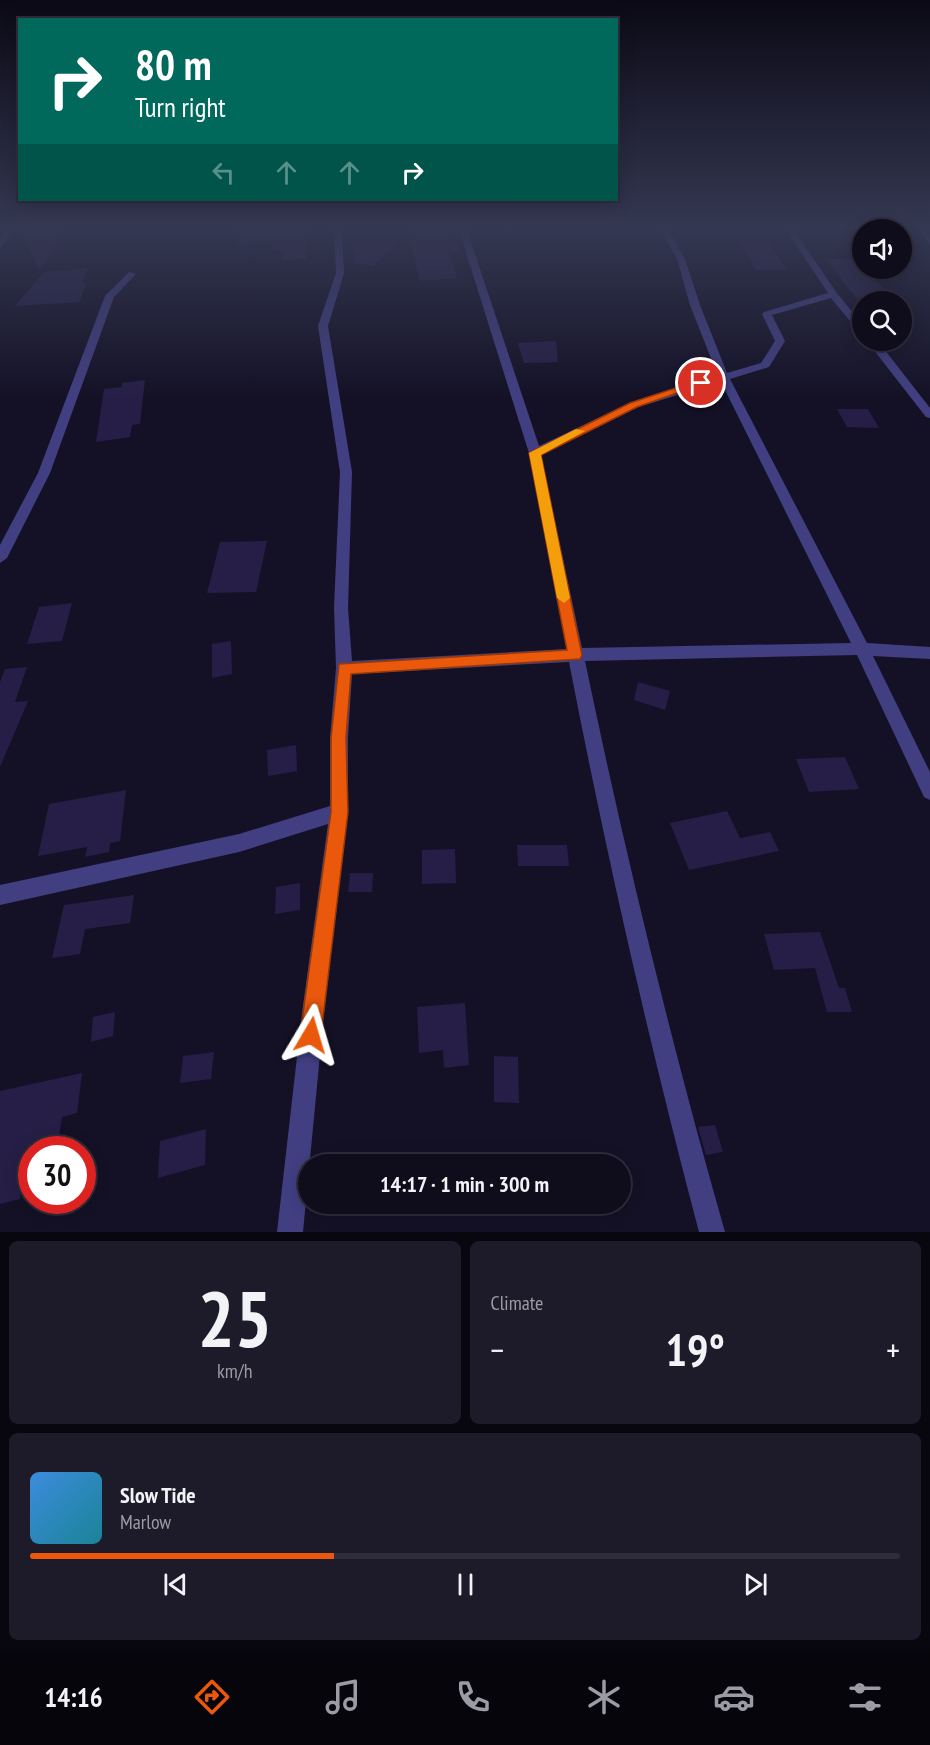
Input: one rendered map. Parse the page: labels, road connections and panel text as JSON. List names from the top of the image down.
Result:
{
  "page": {
    "turn": ["80 m", "Turn right"],
    "limit": "30",
    "trip": "14:17 · 1 min · 300 m",
    "tile": [
      ["25", "km/h"],
      "Climate"
    ],
    "heat": ["−", "19°", "+"],
    "song": ["Slow Tide", "Marlow"],
    "tabs": "14:16"
  }
}
